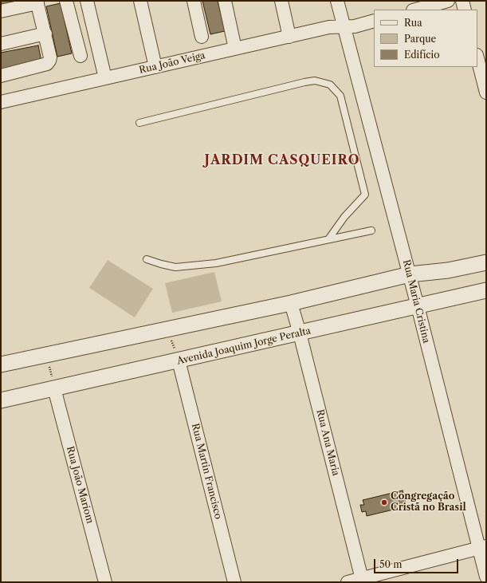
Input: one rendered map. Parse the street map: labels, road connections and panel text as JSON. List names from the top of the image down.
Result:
{
  "streets": {
    "street": [
      "Rua João Veiga",
      "Rua Maria Cristina",
      "Avenida Joaquim Jorge Peralta",
      "Rua Ana Maria",
      "Rua Martin Francisco",
      "Rua João Mariom"
    ]
  },
  "crossings": [
    ["Rua João Veiga", "Rua Maria Cristina"],
    ["Rua Maria Cristina", "Avenida Joaquim Jorge Peralta"],
    ["Avenida Joaquim Jorge Peralta", "Rua Ana Maria"],
    ["Avenida Joaquim Jorge Peralta", "Rua Martin Francisco"],
    ["Avenida Joaquim Jorge Peralta", "Rua João Mariom"]
  ],
  "districts": ["JARDIM CASQUEIRO"],
  "places": ["Congregação Cristã no Brasil"],
  "legend": ["Rua", "Parque", "Edifício"],
  "scale_bar": "50 m"
}
